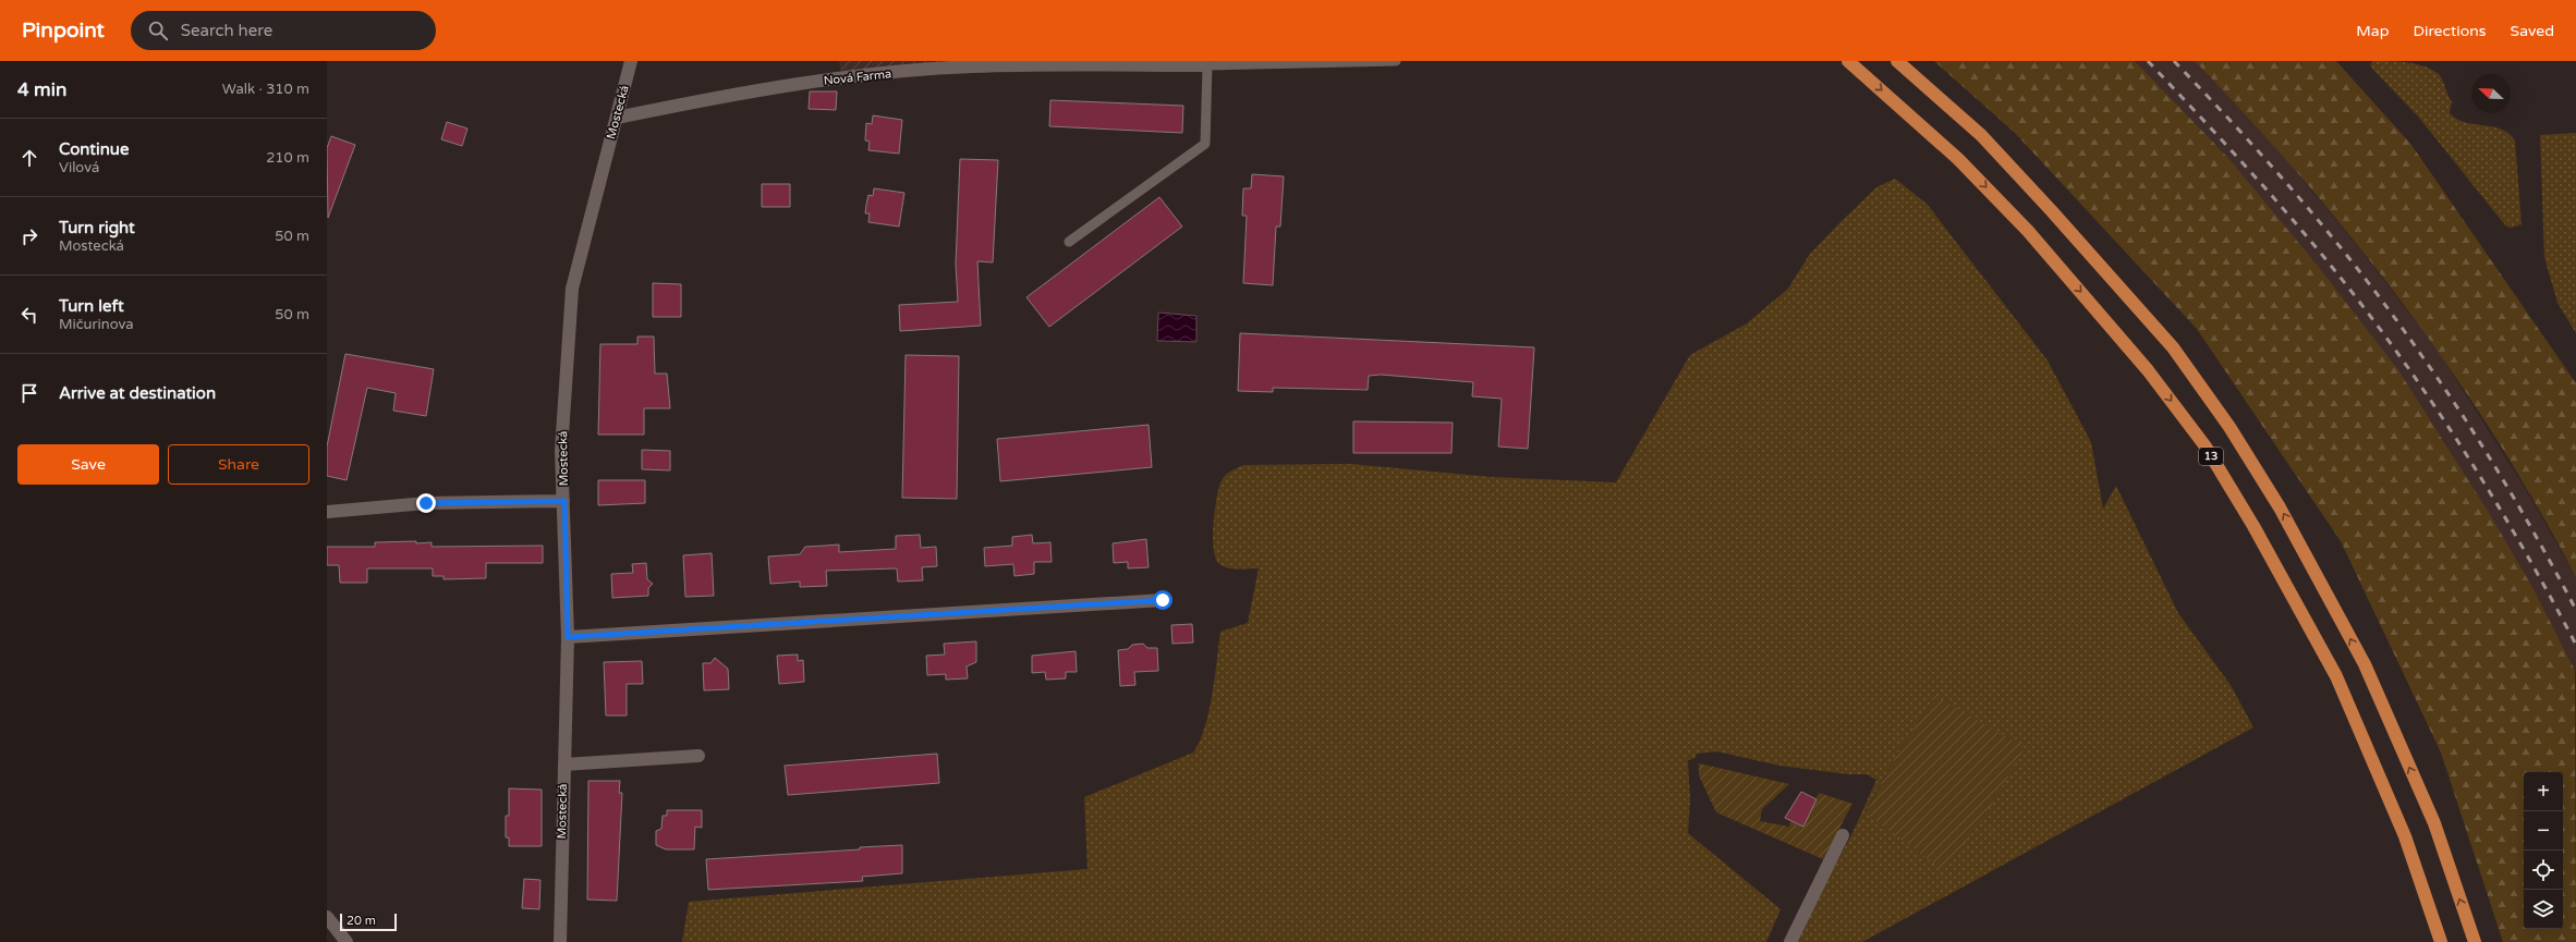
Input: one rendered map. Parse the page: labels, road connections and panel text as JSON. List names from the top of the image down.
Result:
{
  "streets": {
    "highway": ["13"],
    "street": ["Nová Farma", "Mostecká"]
  },
  "crossings": [
    ["Nová Farma", "Mostecká"]
  ],
  "scale_bar": "20 m",
  "north": "top left",
  "page": {
    "header": "Pinpoint",
    "search": "Search here",
    "nav": ["Map", "Directions", "Saved"],
    "heading": ["4 min", "Walk · 310 m"],
    "list": [
      ["Continue", "Vilová", "210 m"],
      ["Turn right", "Mostecká", "50 m"],
      ["Turn left", "Mičurinova", "50 m"],
      "Arrive at destination"
    ],
    "buttons": ["Save", "Share"],
    "map_buttons": ["+", "−"],
    "scale": "20 m"
  }
}
